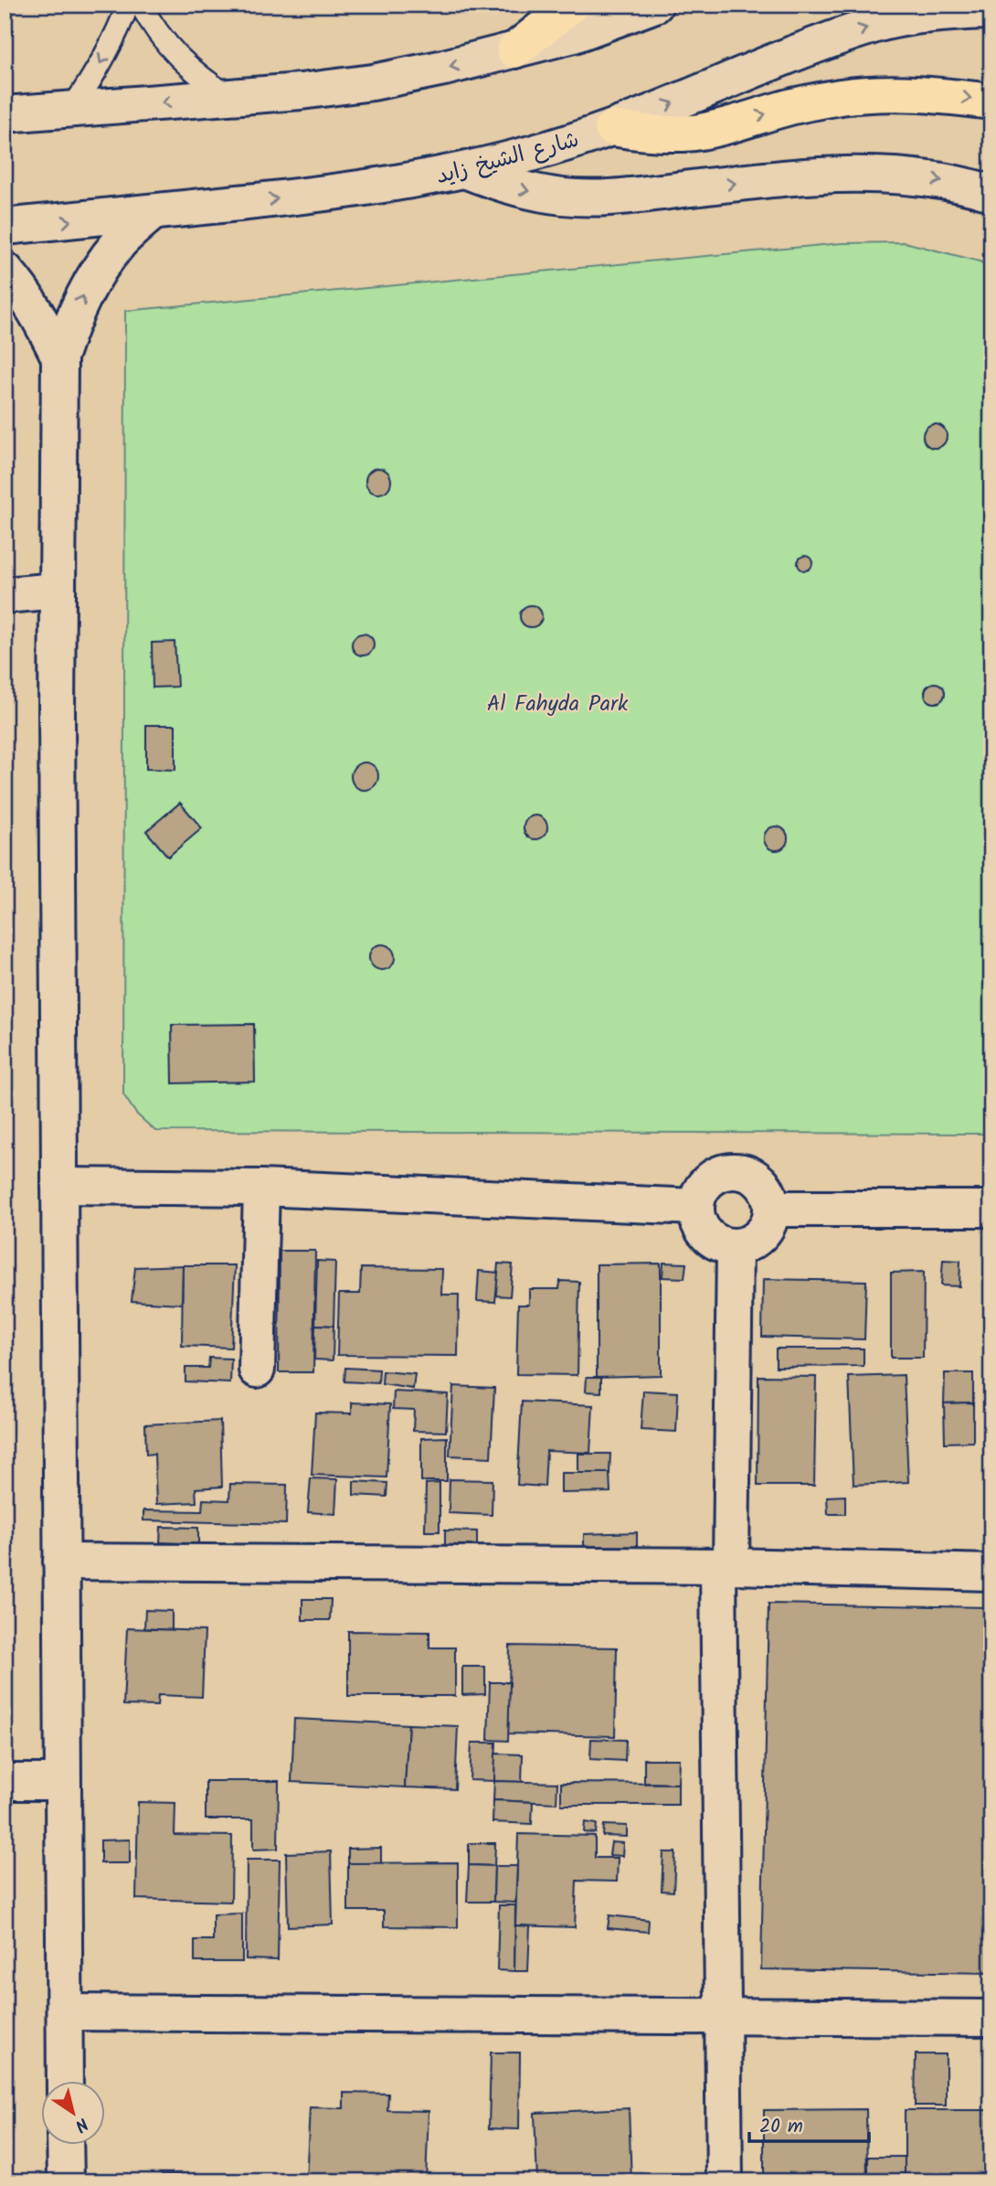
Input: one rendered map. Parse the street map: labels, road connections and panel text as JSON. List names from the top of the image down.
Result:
{
  "streets": {
    "street": ["شارع الشيخ زايد"]
  },
  "parks": ["Al Fahyda Park"],
  "scale_bar": "20 m",
  "north": "bottom right"
}
